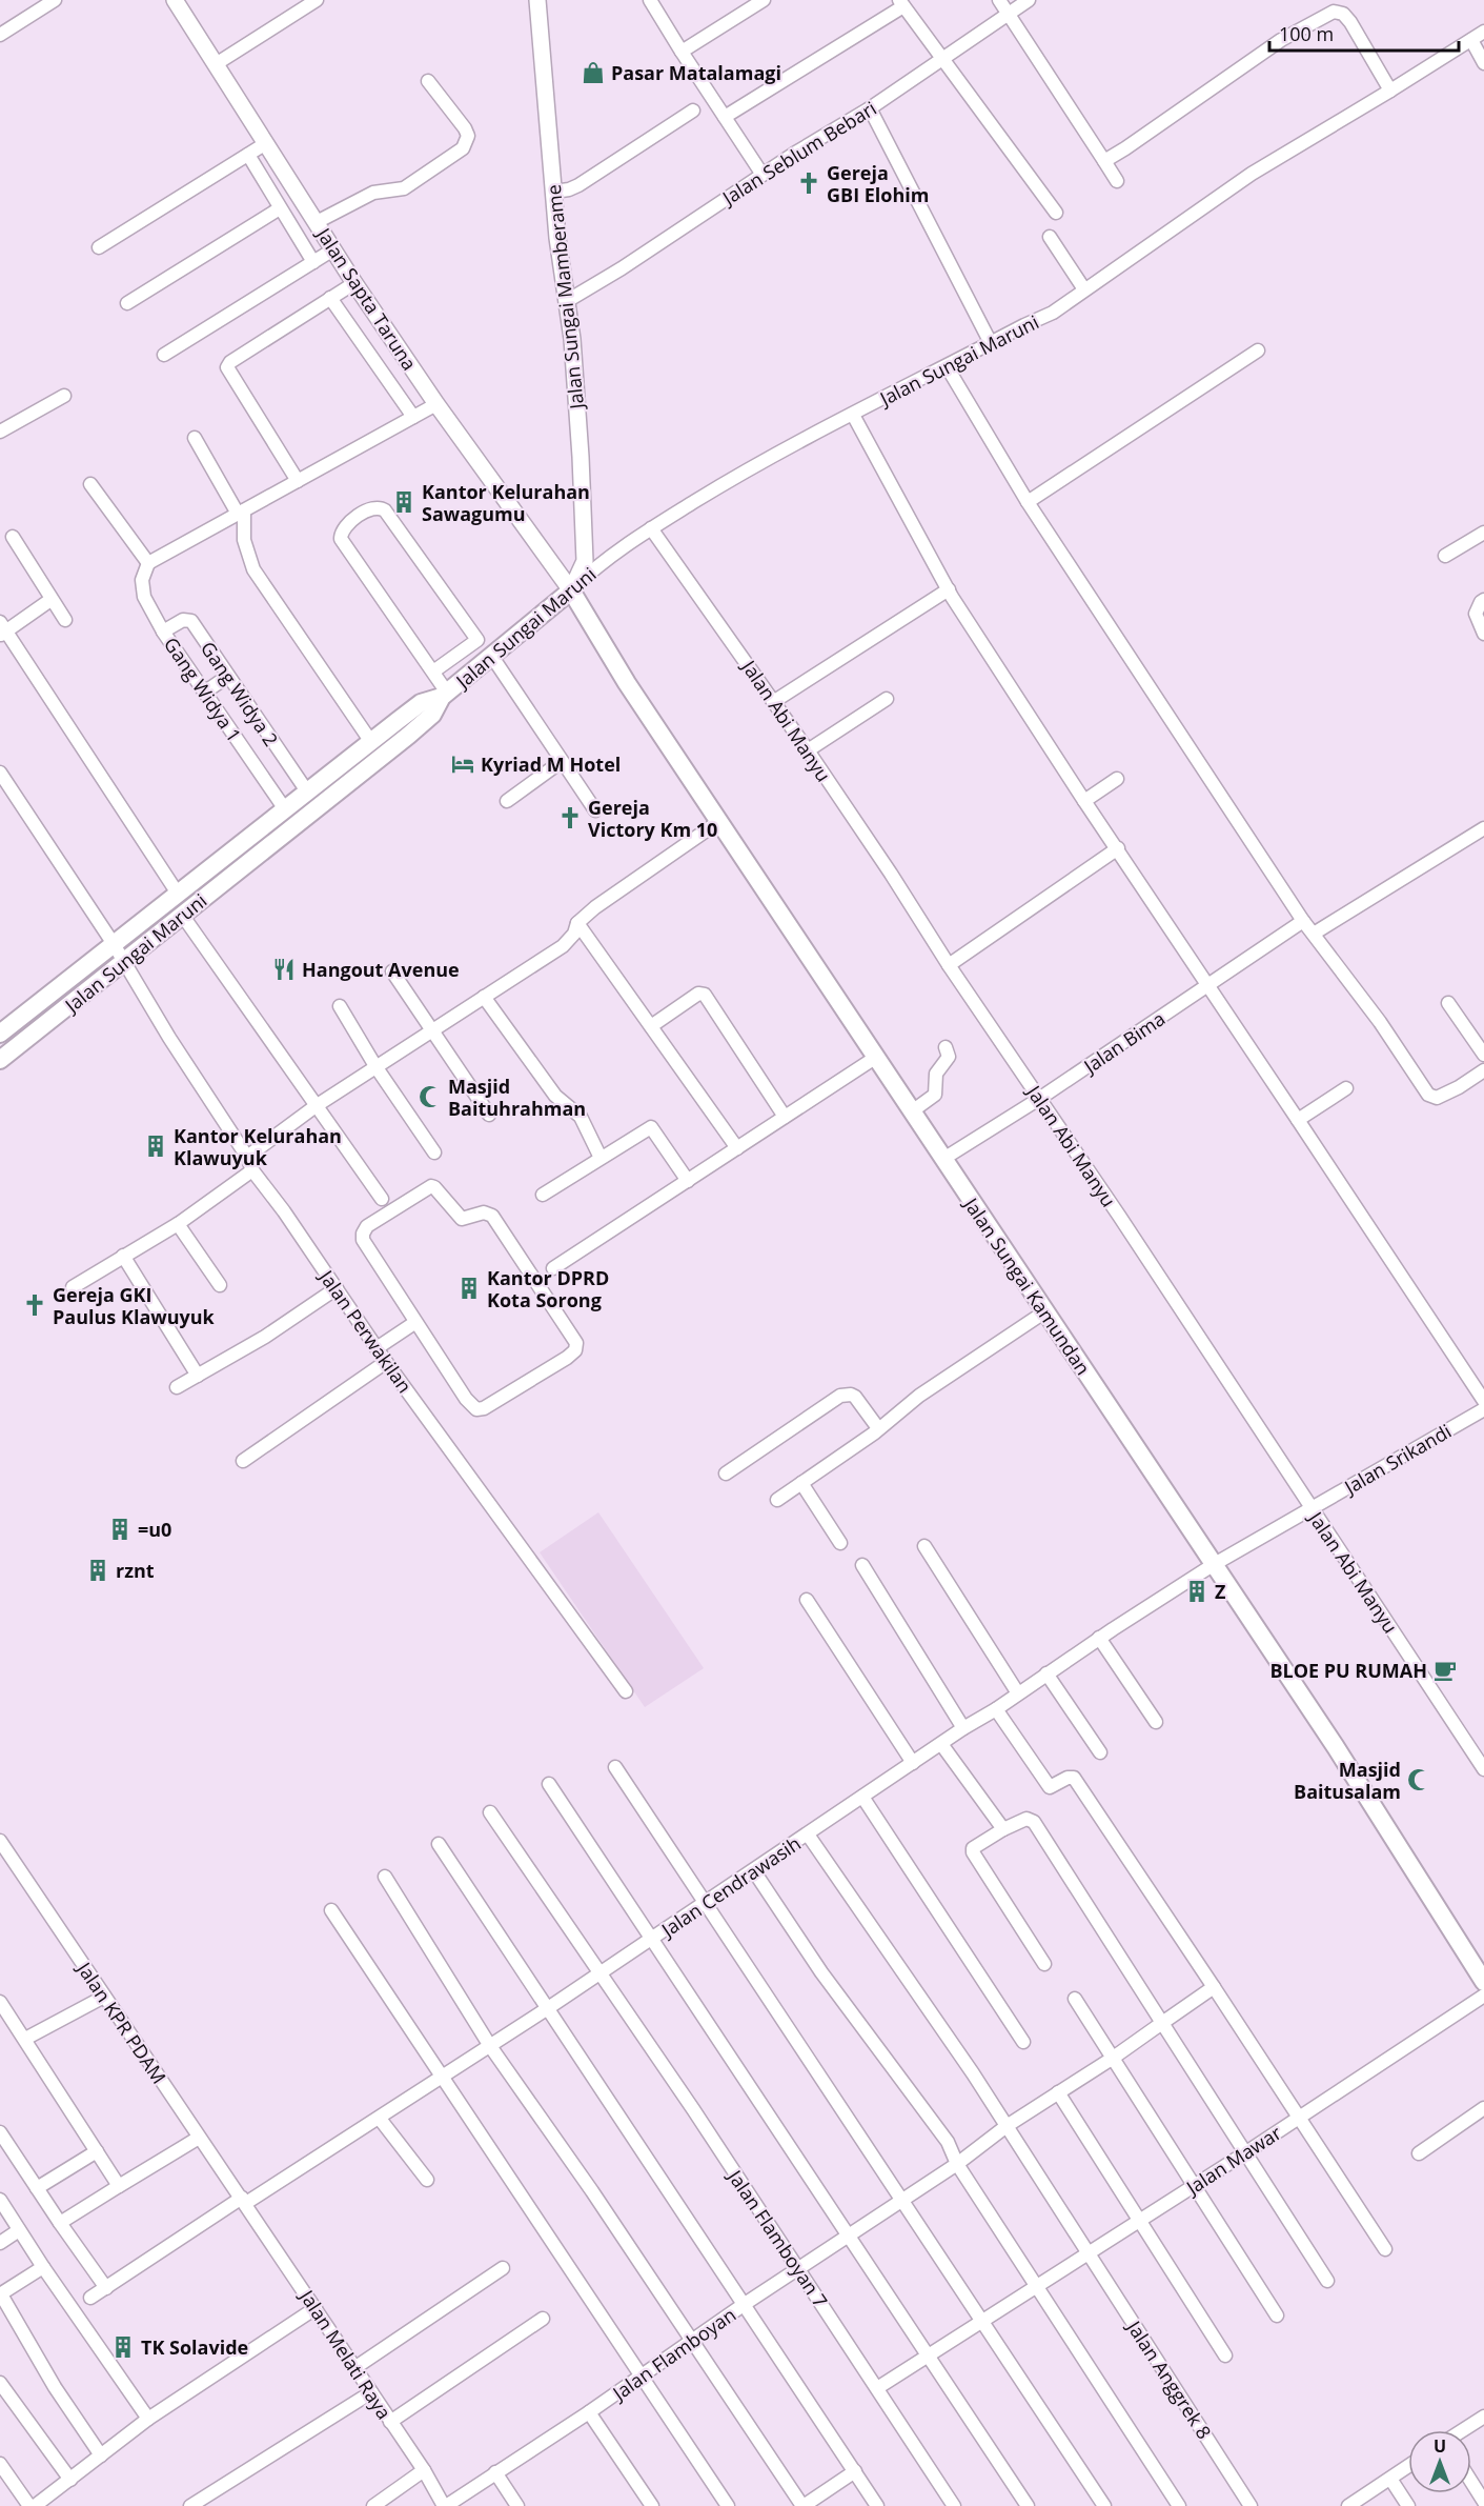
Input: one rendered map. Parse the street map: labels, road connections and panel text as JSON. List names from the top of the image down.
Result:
{
  "streets": {
    "main road": ["Jalan Sungai Maruni", "Jalan Sungai Kamundan"],
    "street": [
      "Jalan Seblum Bebari",
      "Jalan Sungai Mamberame",
      "Jalan Sapta Taruna",
      "Gang Widya 1",
      "Gang Widya 2",
      "Jalan Abi Manyu",
      "Jalan Bima",
      "Jalan Perwakilan",
      "Jalan Srikandi",
      "Jalan Cendrawasih",
      "Jalan KPR PDAM",
      "Jalan Mawar",
      "Jalan Flamboyan 7",
      "Jalan Flamboyan",
      "Jalan Melati Raya",
      "Jalan Anggrek 8"
    ]
  },
  "crossings": [
    ["Jalan Seblum Bebari", "Jalan Sungai Mamberame"],
    ["Jalan Sungai Mamberame", "Jalan Sapta Taruna"],
    ["Jalan Sungai Mamberame", "Jalan Sungai Maruni"],
    ["Jalan Sungai Mamberame", "Jalan Sungai Kamundan"],
    ["Jalan Sapta Taruna", "Jalan Sungai Maruni"],
    ["Jalan Sapta Taruna", "Jalan Sungai Kamundan"],
    ["Jalan Sungai Maruni", "Gang Widya 1"],
    ["Jalan Sungai Maruni", "Gang Widya 2"],
    ["Jalan Sungai Maruni", "Jalan Abi Manyu"],
    ["Jalan Sungai Maruni", "Jalan Sungai Kamundan"],
    ["Jalan Sungai Maruni", "Jalan Perwakilan"],
    ["Gang Widya 1", "Gang Widya 2"],
    ["Jalan Abi Manyu", "Jalan Bima"],
    ["Jalan Abi Manyu", "Jalan Srikandi"],
    ["Jalan Bima", "Jalan Sungai Kamundan"],
    ["Jalan Sungai Kamundan", "Jalan Srikandi"],
    ["Jalan Sungai Kamundan", "Jalan Cendrawasih"],
    ["Jalan Srikandi", "Jalan Cendrawasih"],
    ["Jalan Cendrawasih", "Jalan KPR PDAM"],
    ["Jalan Cendrawasih", "Jalan Flamboyan 7"],
    ["Jalan Cendrawasih", "Jalan Melati Raya"],
    ["Jalan Cendrawasih", "Jalan Anggrek 8"],
    ["Jalan KPR PDAM", "Jalan Melati Raya"],
    ["Jalan Mawar", "Jalan Flamboyan 7"],
    ["Jalan Mawar", "Jalan Anggrek 8"],
    ["Jalan Flamboyan 7", "Jalan Flamboyan"],
    ["Jalan Flamboyan", "Jalan Melati Raya"],
    ["Jalan Flamboyan", "Jalan Anggrek 8"]
  ],
  "places": {
    "shop": ["Pasar Matalamagi"],
    "church": ["Gereja GBI Elohim", "Gereja Victory Km 10", "Gereja GKI Paulus Klawuyuk"],
    "building": [
      "Kantor Kelurahan Sawagumu",
      "Kantor Kelurahan Klawuyuk",
      "Kantor DPRD Kota Sorong",
      "=u0",
      "rznt",
      "Z",
      "TK Solavide"
    ],
    "hotel": ["Kyriad M Hotel"],
    "restaurant": ["Hangout Avenue"],
    "mosque": ["Masjid Baituhrahman", "Masjid Baitusalam"],
    "cafe": ["BLOE PU RUMAH"]
  },
  "scale_bar": "100 m",
  "north": "top"
}
